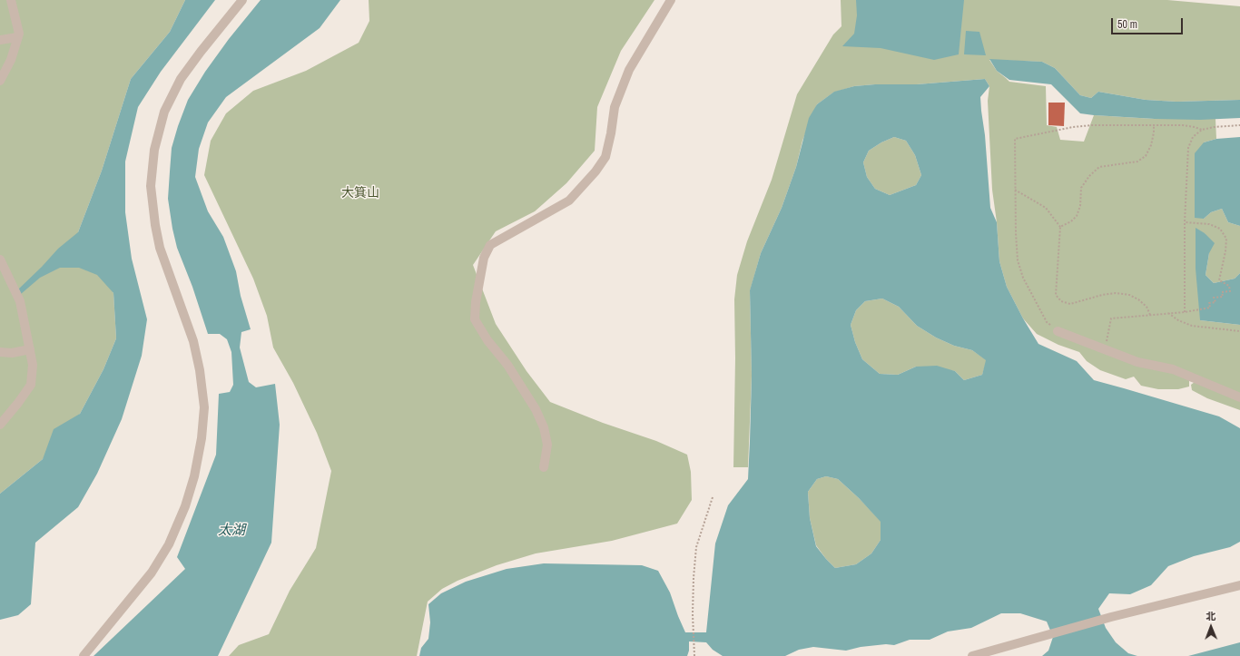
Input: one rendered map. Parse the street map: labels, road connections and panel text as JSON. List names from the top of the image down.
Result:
{
  "water": ["太湖"],
  "parks": ["大箕山"],
  "scale_bar": "50 m",
  "north": "top"
}
